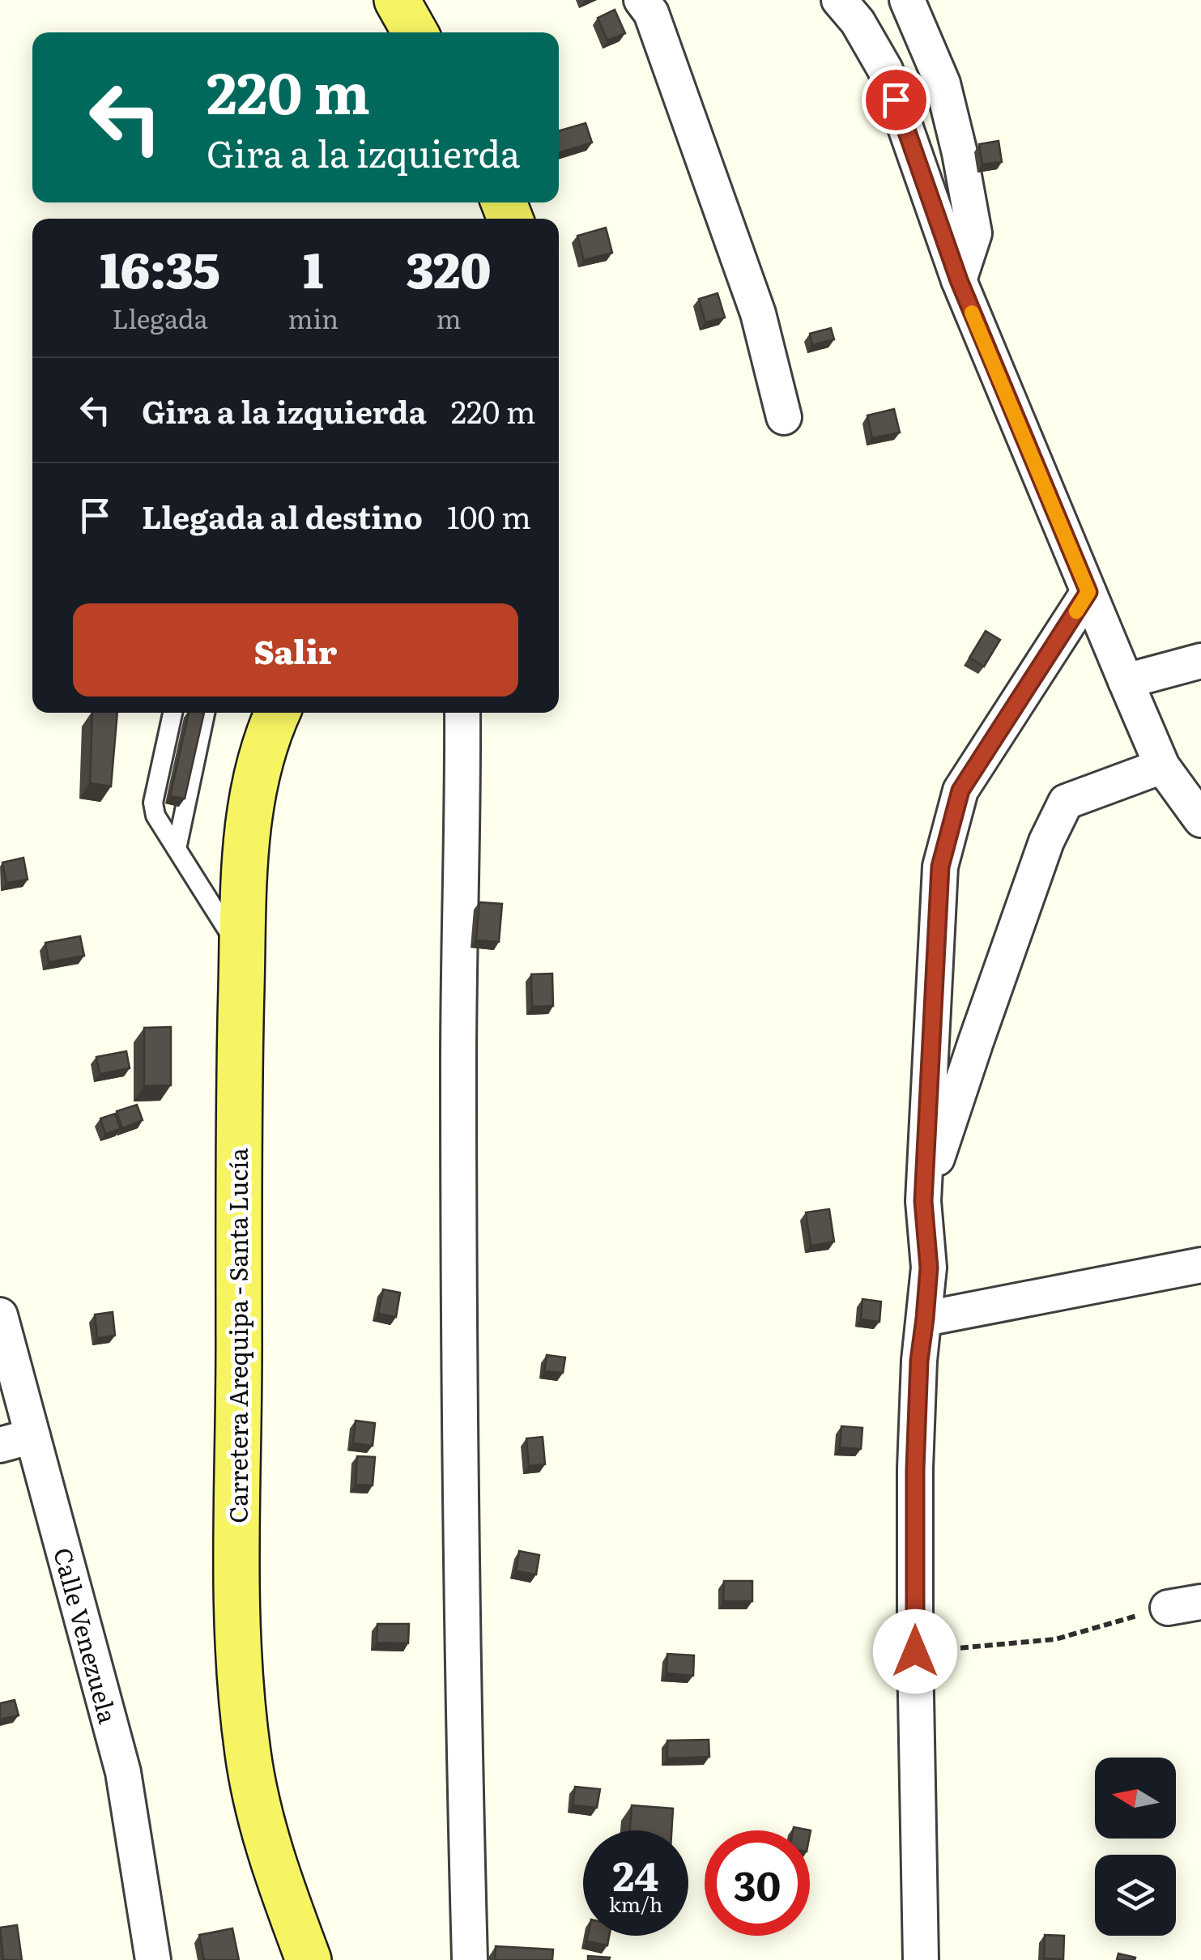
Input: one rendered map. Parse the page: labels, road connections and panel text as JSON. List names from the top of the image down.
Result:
{
  "streets": {
    "main road": ["Carretera Arequipa - Santa Lucía"],
    "street": ["Calle Venezuela"]
  },
  "north": "left",
  "page": {
    "turn": ["220 m", "Gira a la izquierda"],
    "eta": [
      "16:35",
      "Llegada",
      "1",
      "min",
      "320",
      "m"
    ],
    "list": [
      {
        "name": "Gira a la izquierda",
        "value": "220 m"
      },
      {
        "name": "Llegada al destino",
        "value": "100 m"
      }
    ],
    "buttons": "Salir",
    "speed": "24 km/h",
    "limit": "30"
  }
}
